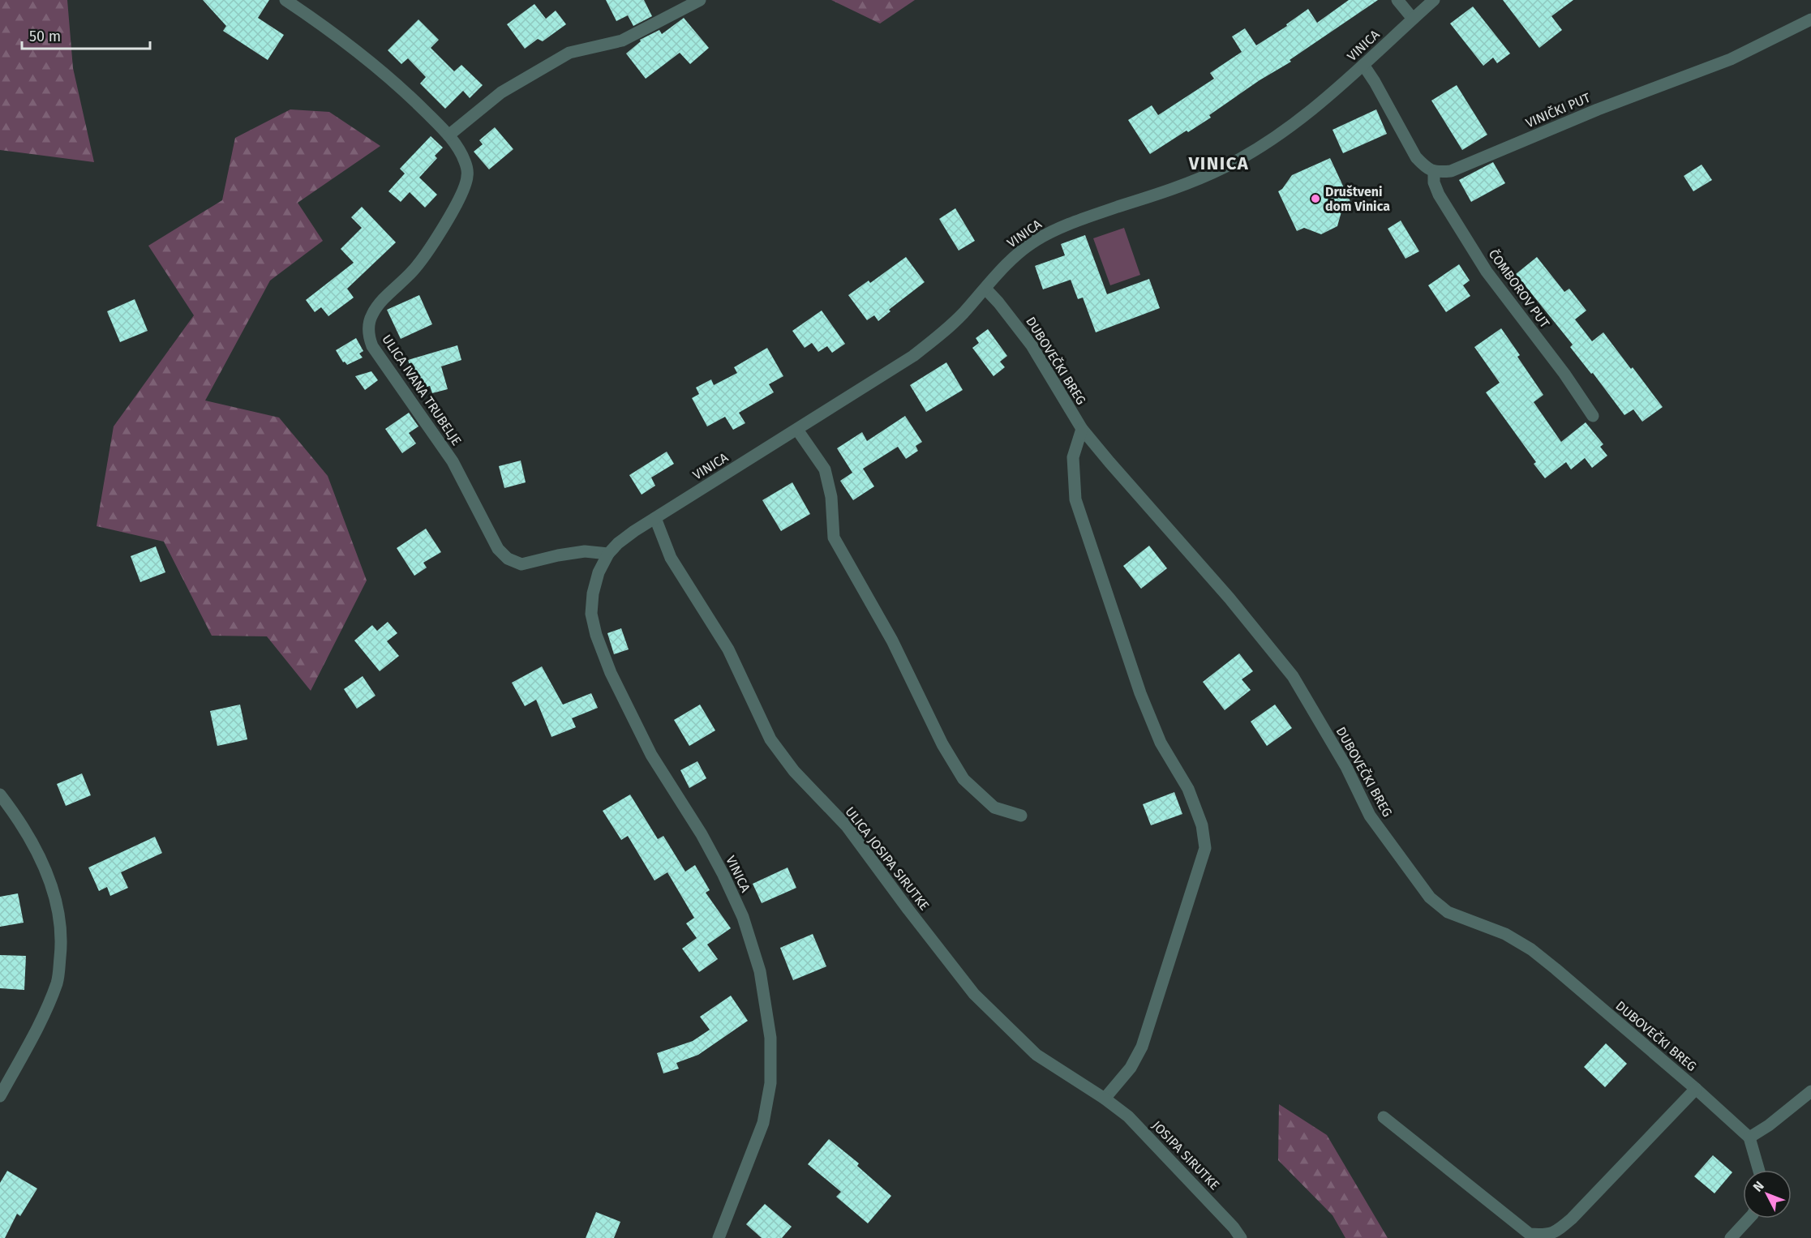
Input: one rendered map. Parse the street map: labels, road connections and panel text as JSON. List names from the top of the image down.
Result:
{
  "streets": {
    "street": [
      "VINICA",
      "VINIČKI PUT",
      "ČOMBOROV PUT",
      "DUBOVEČKI BREG",
      "ULICA IVANA TRUBELJE",
      "ULICA JOSIPA SIRUTKE",
      "JOSIPA SIRUTKE"
    ]
  },
  "crossings": [
    ["VINICA", "DUBOVEČKI BREG"],
    ["VINICA", "ULICA IVANA TRUBELJE"],
    ["VINICA", "ULICA JOSIPA SIRUTKE"],
    ["VINIČKI PUT", "ČOMBOROV PUT"],
    ["ULICA JOSIPA SIRUTKE", "JOSIPA SIRUTKE"]
  ],
  "districts": ["VINICA"],
  "places": ["Društveni dom Vinica"],
  "scale_bar": "50 m",
  "north": "top left"
}
